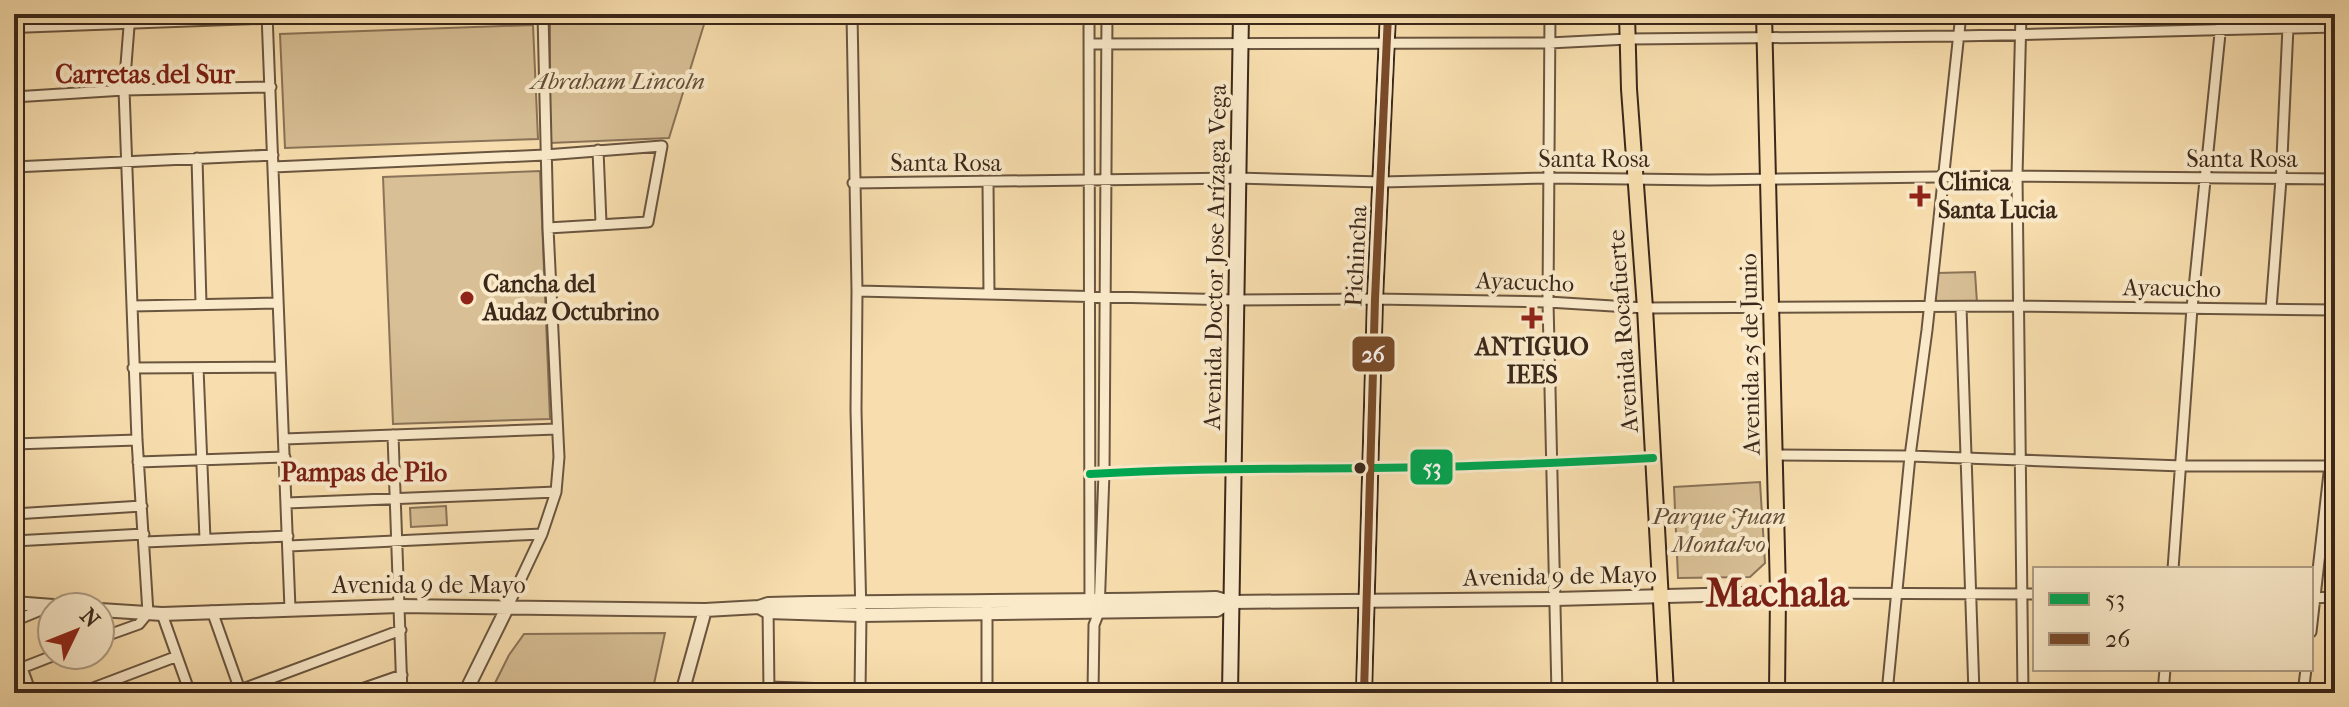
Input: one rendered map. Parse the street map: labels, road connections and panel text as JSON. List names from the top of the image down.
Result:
{
  "streets": {
    "main road": [
      "Pichincha",
      "Avenida Doctor Jose Arízaga Vega",
      "Avenida Rocafuerte",
      "Avenida 25 de Junio"
    ],
    "street": ["Santa Rosa", "Ayacucho", "Avenida 9 de Mayo"]
  },
  "crossings": [
    ["Santa Rosa", "Pichincha"],
    ["Santa Rosa", "Avenida Doctor Jose Arízaga Vega"],
    ["Santa Rosa", "Avenida Rocafuerte"],
    ["Santa Rosa", "Avenida 25 de Junio"],
    ["Pichincha", "Ayacucho"],
    ["Pichincha", "Avenida 9 de Mayo"],
    ["Avenida Doctor Jose Arízaga Vega", "Ayacucho"],
    ["Avenida Doctor Jose Arízaga Vega", "Avenida 9 de Mayo"],
    ["Ayacucho", "Avenida Rocafuerte"],
    ["Ayacucho", "Avenida 25 de Junio"],
    ["Avenida Rocafuerte", "Avenida 9 de Mayo"],
    ["Avenida 25 de Junio", "Avenida 9 de Mayo"]
  ],
  "districts": ["Carretas del Sur", "Pampas de Pilo", "Machala"],
  "parks": ["Abraham Lincoln", "Parque Juan Montalvo"],
  "places": {
    "health": ["Clinica Santa Lucia", "ANTIGUO IEES"],
    "other": ["Cancha del Audaz Octubrino"]
  },
  "lines": ["transit line 26", "transit line 53"],
  "legend": ["53", "26"],
  "north": "top right"
}
